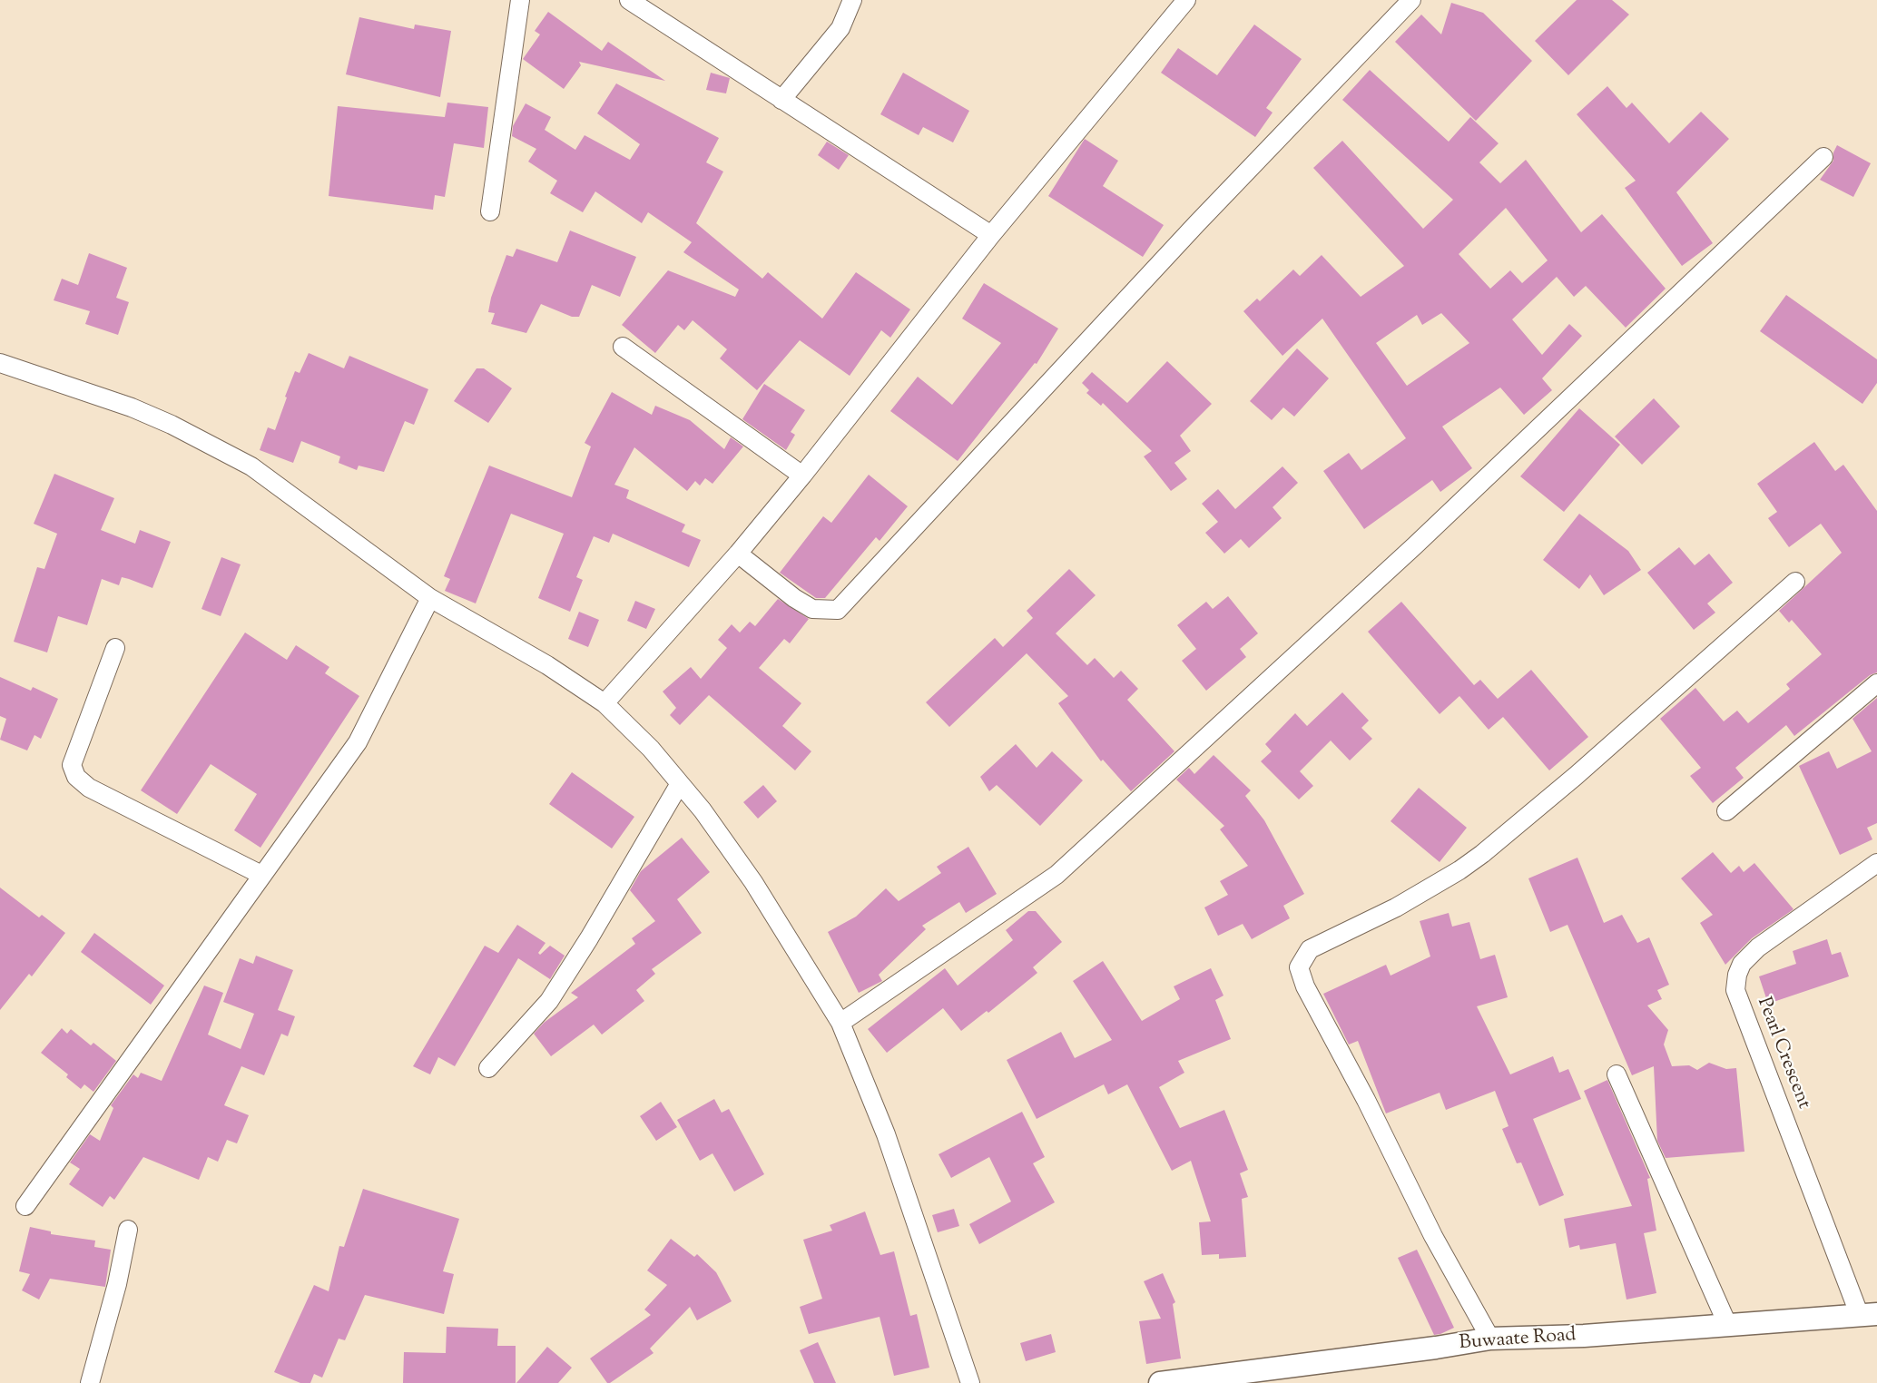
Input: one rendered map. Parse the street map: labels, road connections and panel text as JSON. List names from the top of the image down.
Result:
{
  "streets": {
    "street": ["Pearl Crescent", "Buwaate Road"]
  },
  "crossings": [
    ["Pearl Crescent", "Buwaate Road"]
  ]
}
